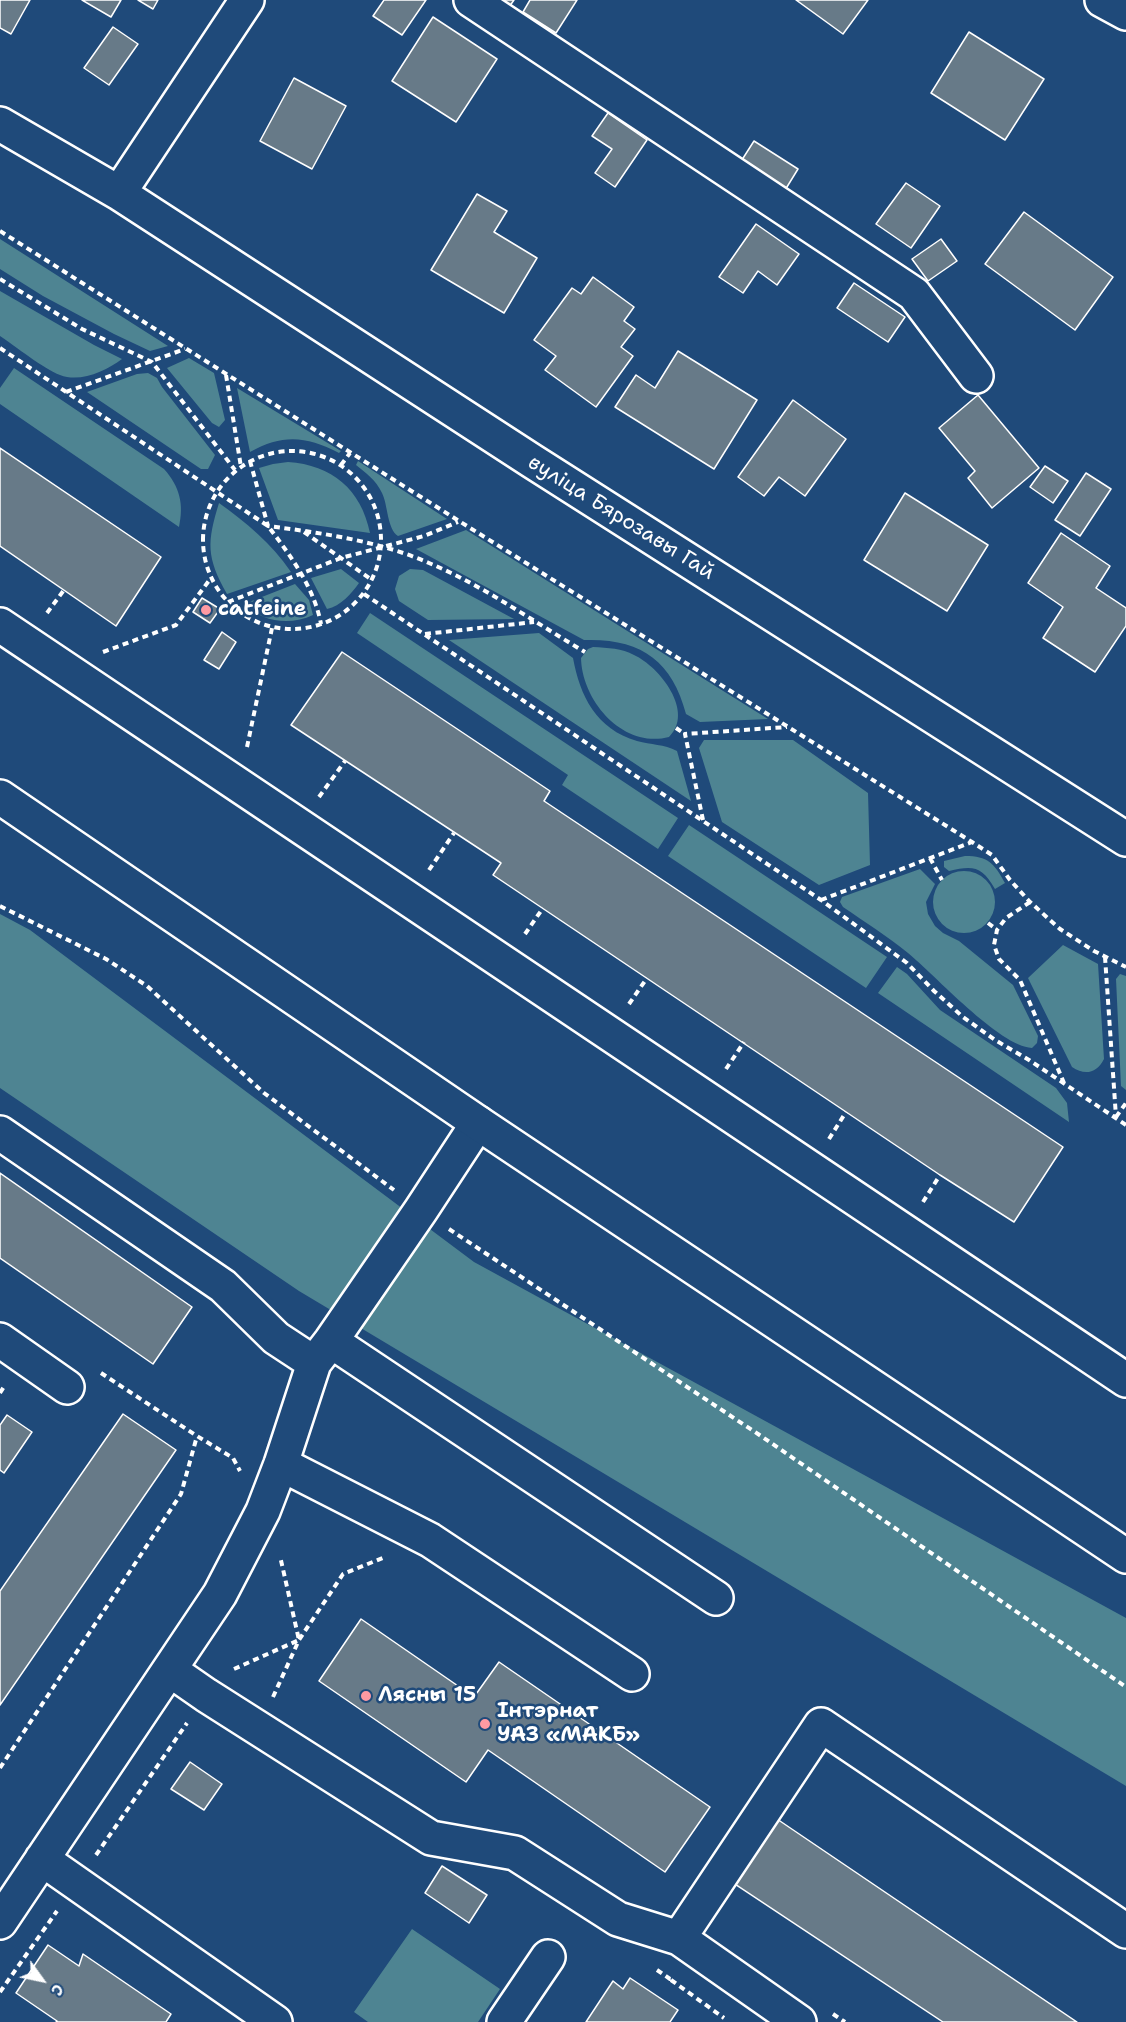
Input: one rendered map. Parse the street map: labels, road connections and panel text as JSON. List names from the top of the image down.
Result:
{
  "streets": {
    "street": ["вуліца Бярозавы Гай"]
  },
  "places": ["catfeine", "Лясны 15", "Інтэрнат УАЗ «МАКБ»"],
  "north": "bottom right"
}
